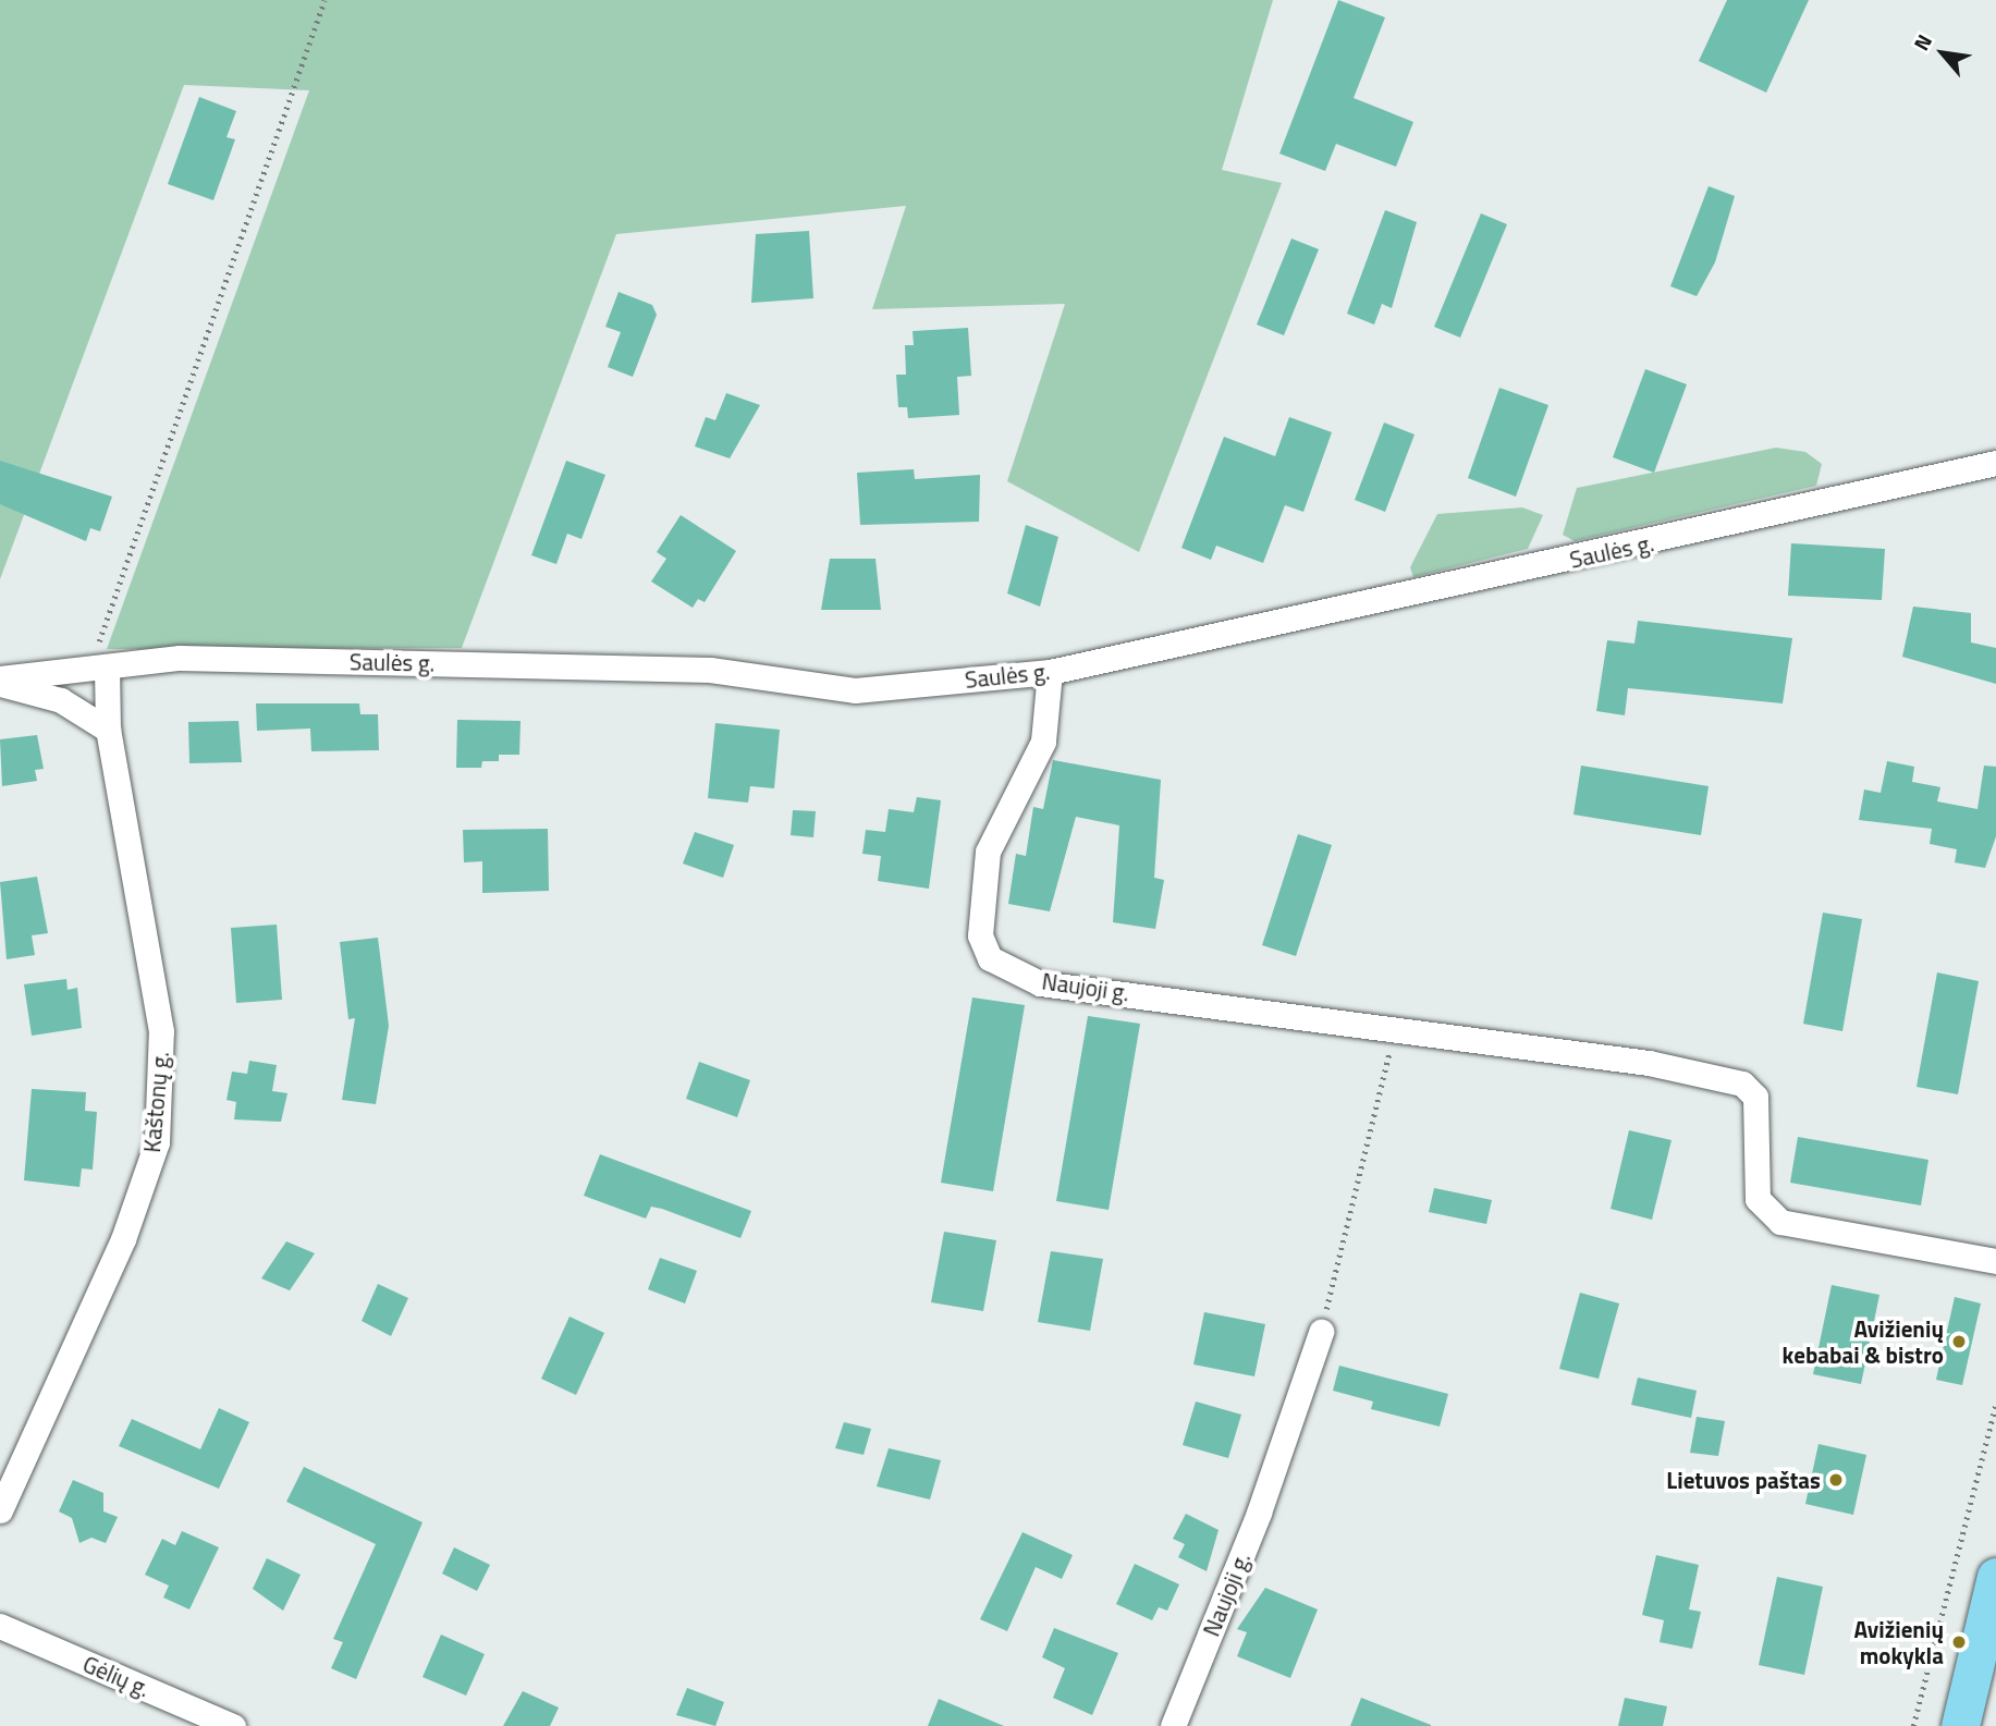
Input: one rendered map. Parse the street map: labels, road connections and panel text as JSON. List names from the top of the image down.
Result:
{
  "streets": {
    "street": [
      "Saulės g.",
      "Naujoji g.",
      "Kaštonų g.",
      "Gėlių g."
    ]
  },
  "crossings": [
    ["Saulės g.", "Naujoji g."],
    ["Saulės g.", "Kaštonų g."]
  ],
  "places": ["Avižienių kebabai & bistro", "Lietuvos paštas", "Avižienių mokykla"],
  "north": "top left"
}
